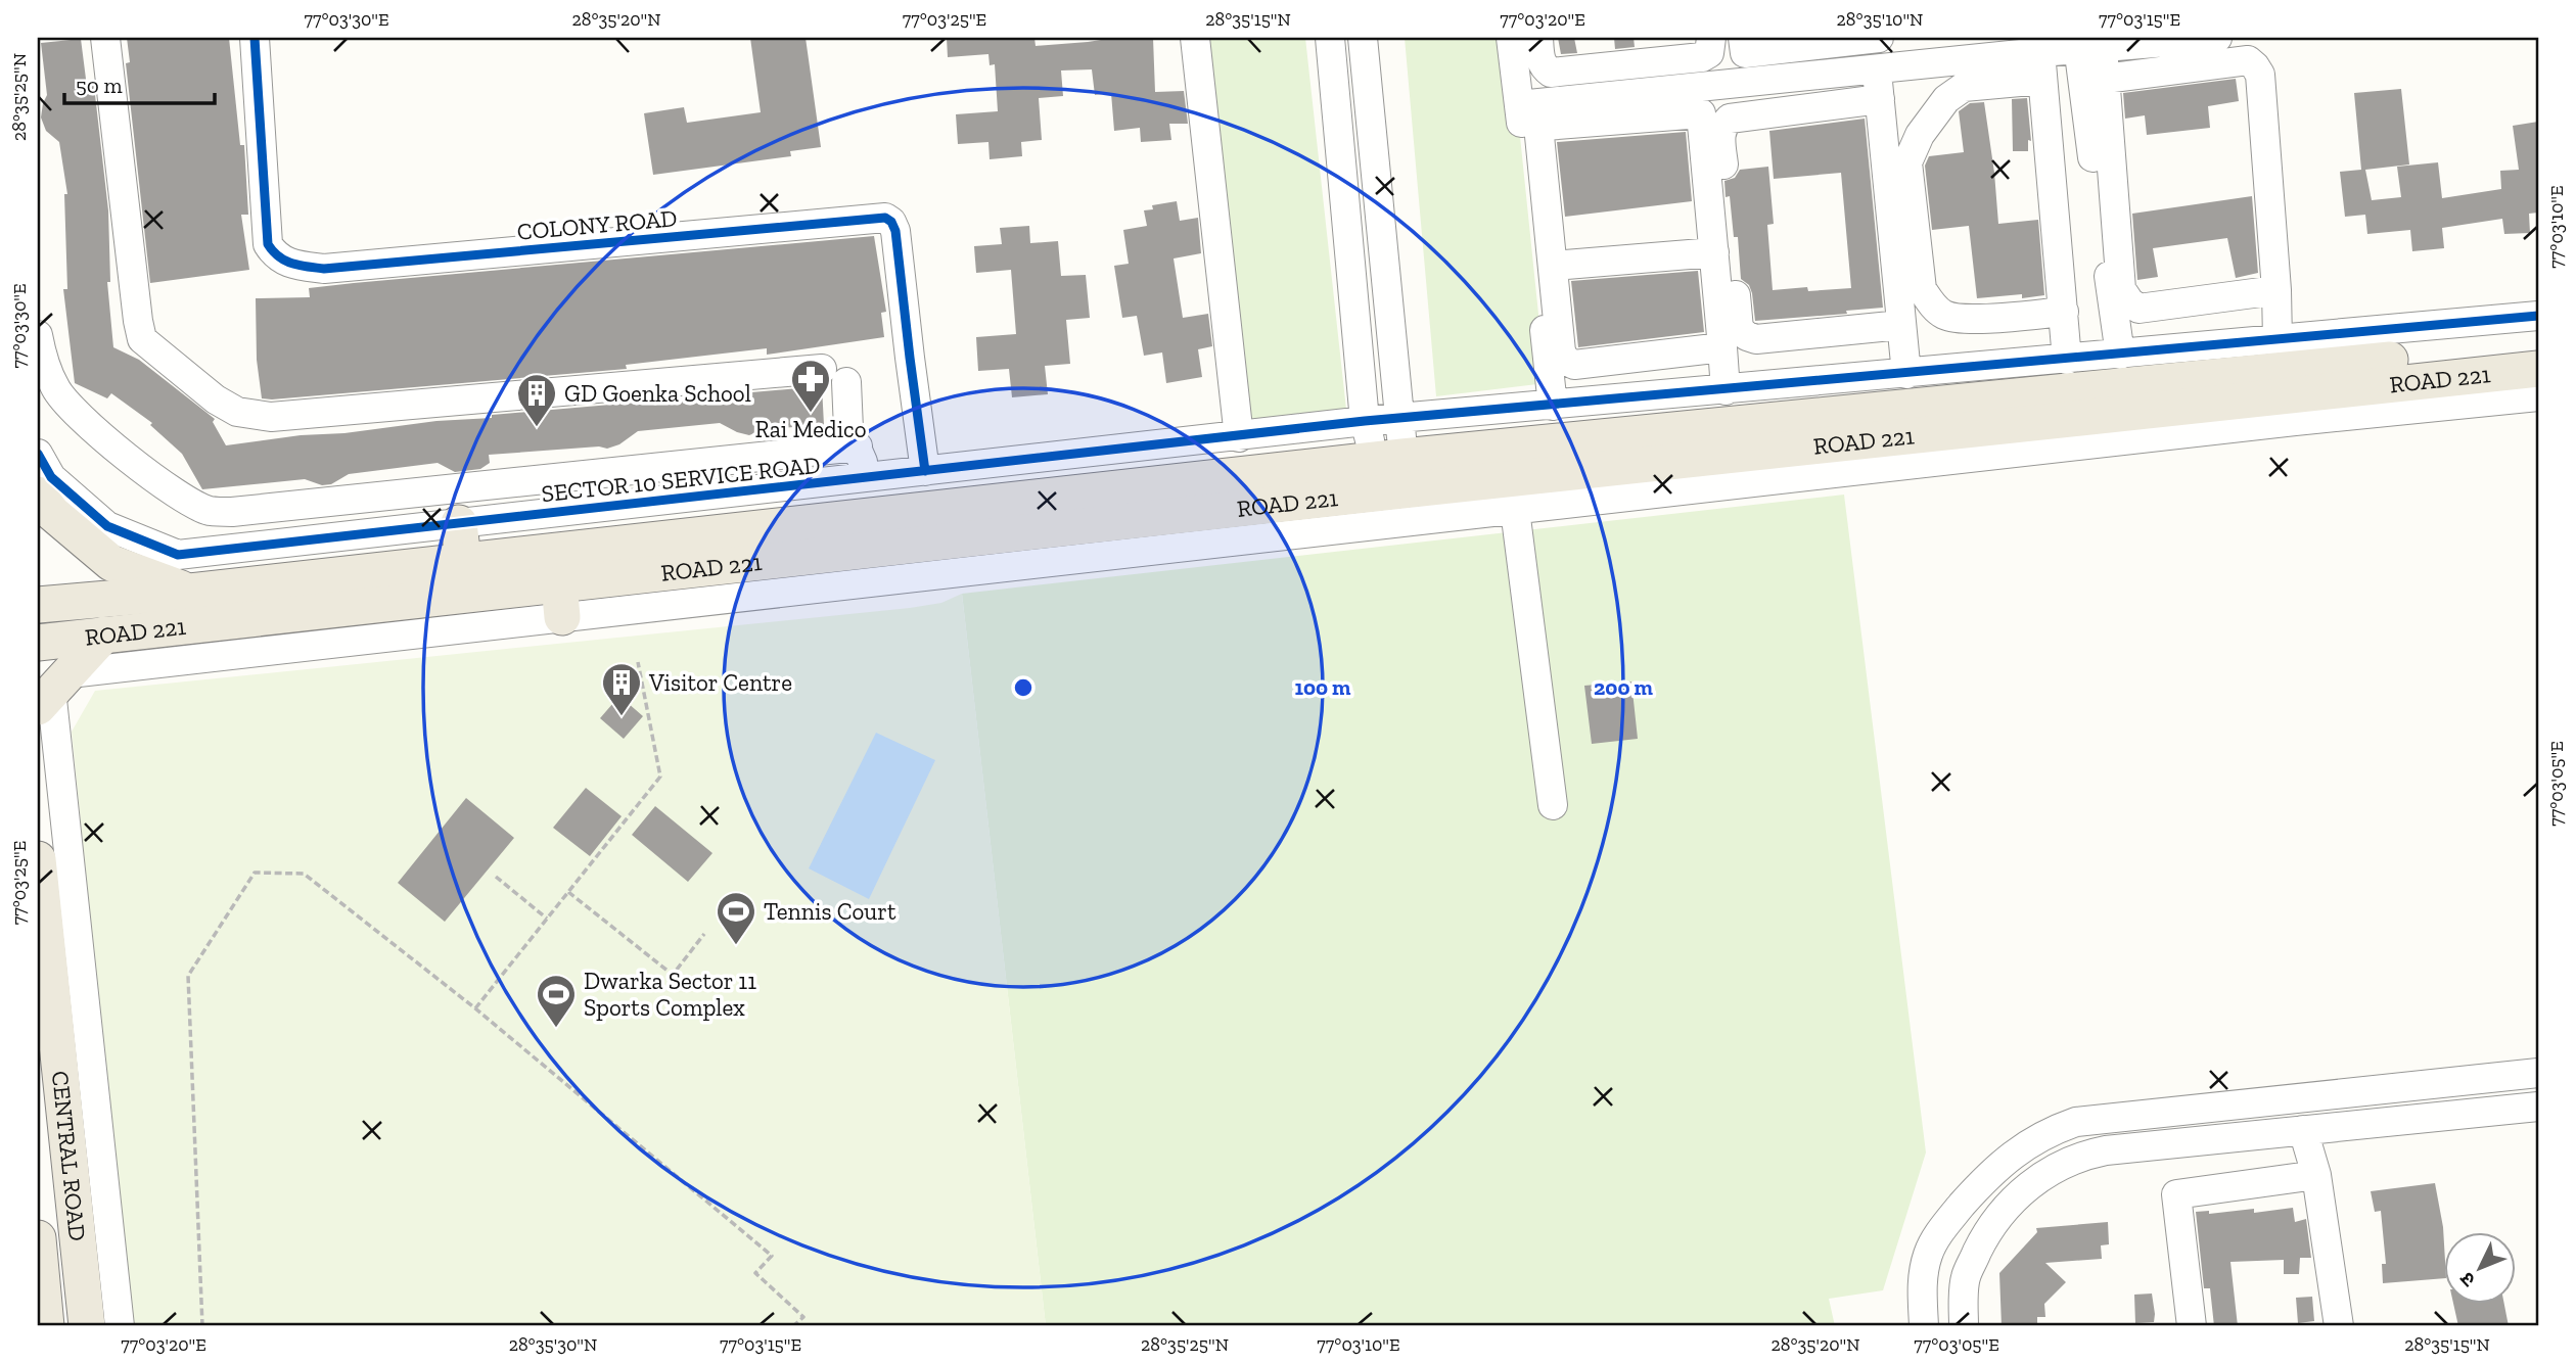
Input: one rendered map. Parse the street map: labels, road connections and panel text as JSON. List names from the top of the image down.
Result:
{
  "streets": {
    "main road": ["ROAD 221", "CENTRAL ROAD"],
    "street": ["COLONY ROAD", "SECTOR 10 SERVICE ROAD"]
  },
  "crossings": [
    ["COLONY ROAD", "SECTOR 10 SERVICE ROAD"]
  ],
  "places": {
    "pharmacy": ["Rai Medico"],
    "building": ["GD Goenka School", "Visitor Centre"],
    "sports": ["Tennis Court", "Dwarka Sector 11 Sports Complex"]
  },
  "scale_bar": "50 m",
  "north": "bottom left",
  "coordinates": [
    "77°03'30\"E",
    "28°35'20\"N",
    "77°03'25\"E",
    "28°35'15\"N",
    "77°03'20\"E",
    "28°35'10\"N",
    "77°03'15\"E",
    "28°35'25\"N",
    "77°03'10\"E",
    "77°03'05\"E",
    "28°35'30\"N"
  ],
  "rings": ["100 m", "200 m"]
}
